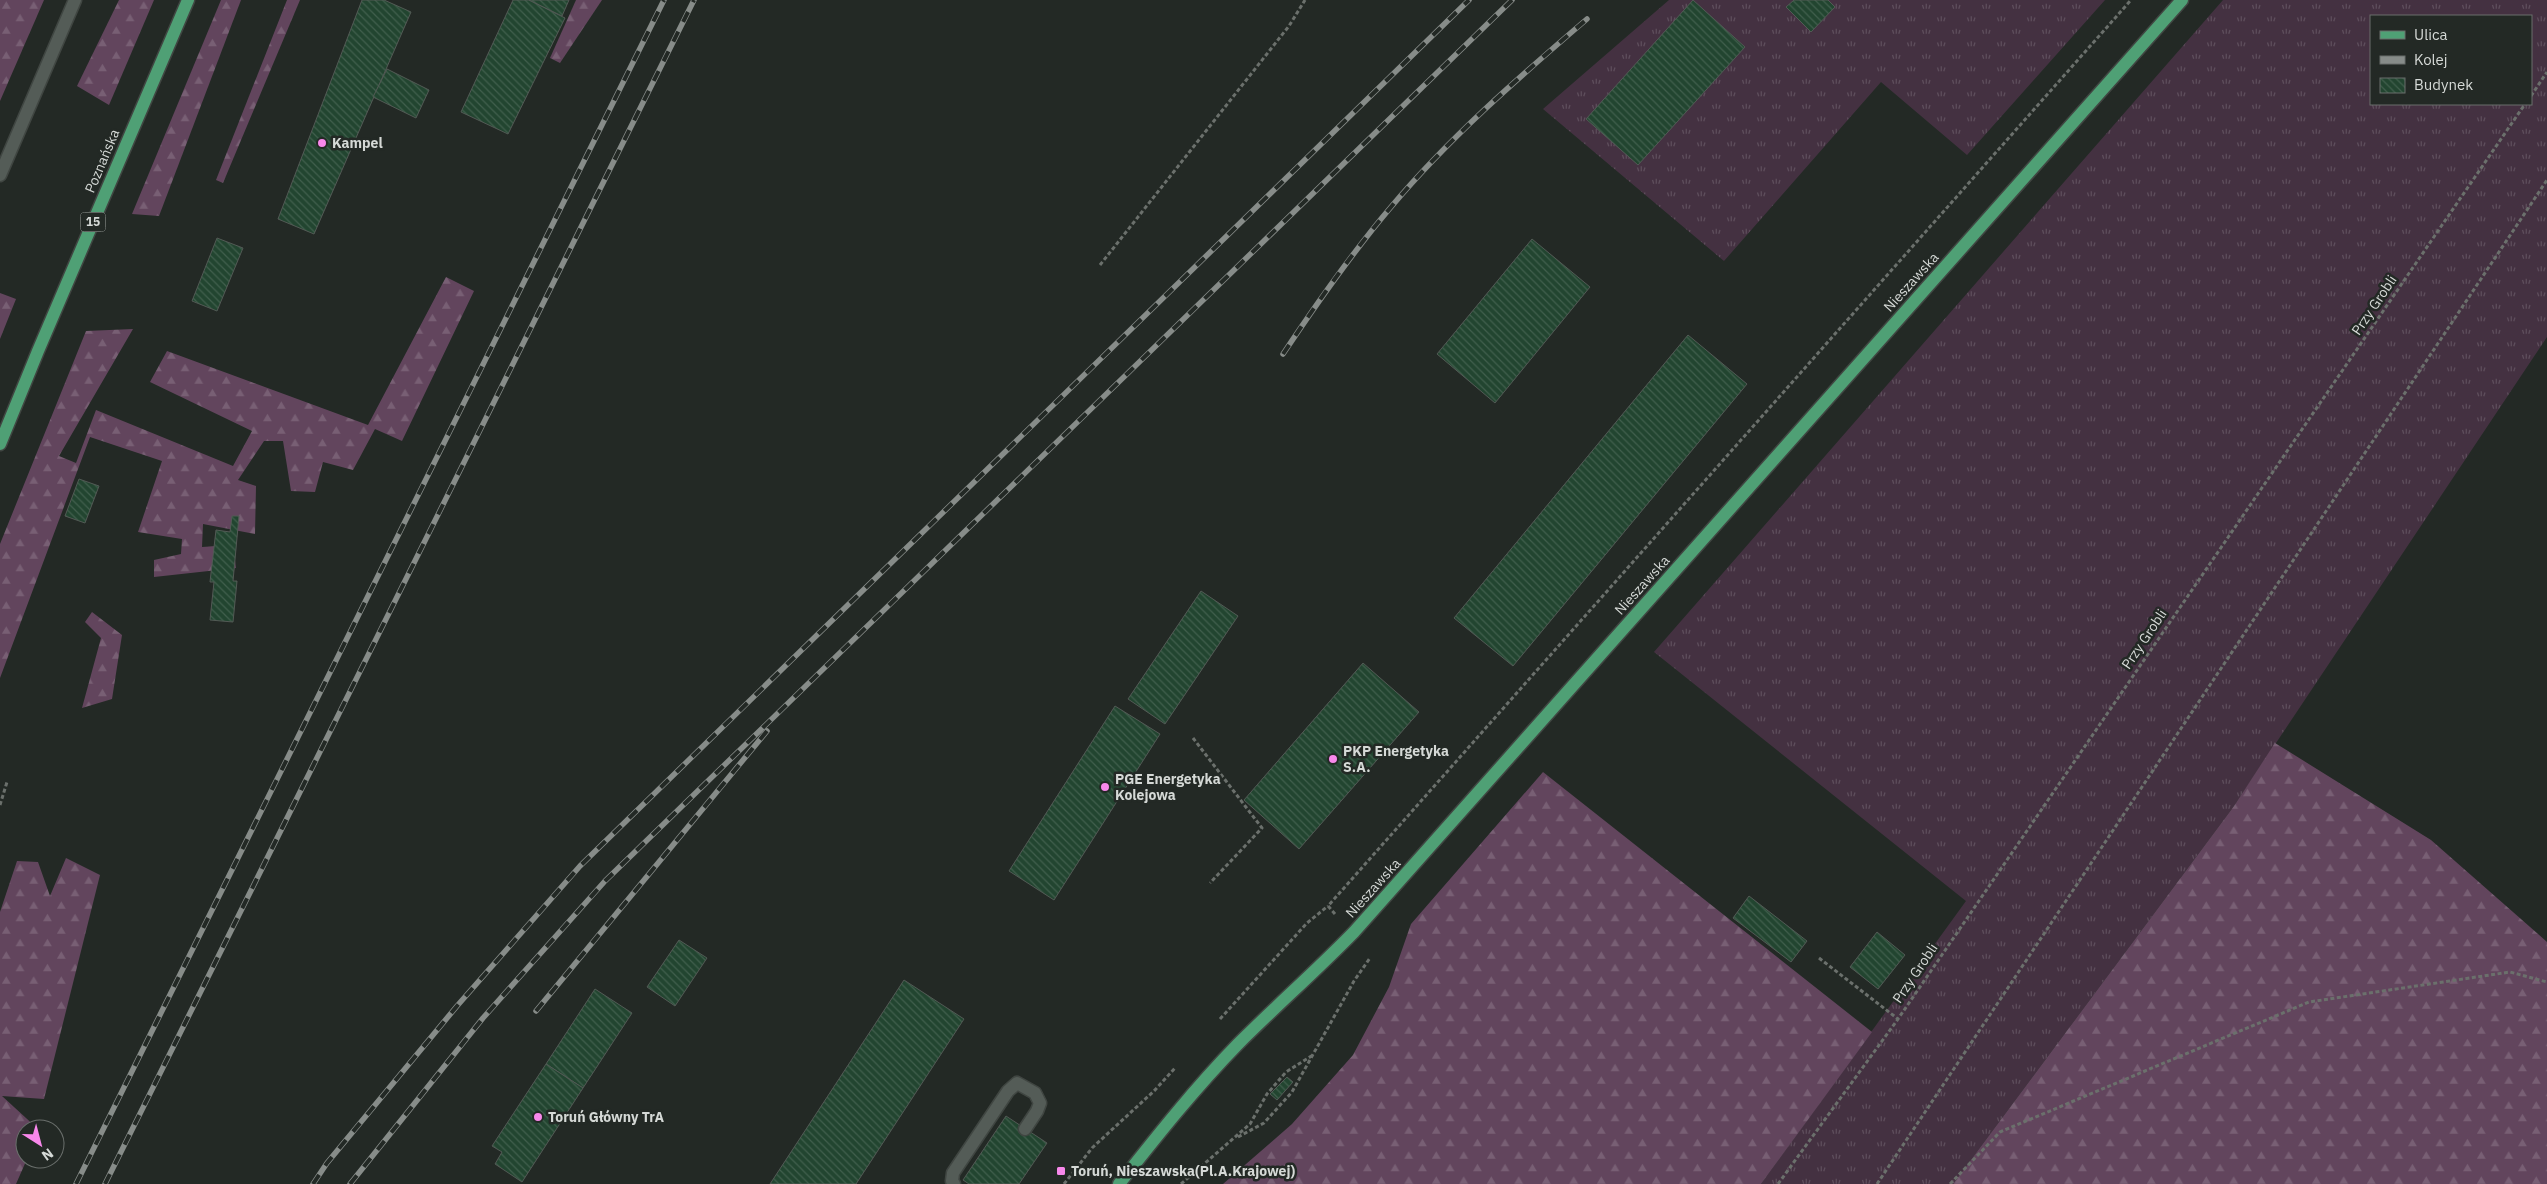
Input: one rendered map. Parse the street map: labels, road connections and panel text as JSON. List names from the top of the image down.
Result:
{
  "streets": {
    "main road": ["Poznańska", "15", "Nieszawska"],
    "path": ["Przy Grobli"]
  },
  "places": {
    "other": [
      "Kampel",
      "PKP Energetyka S.A.",
      "PGE Energetyka Kolejowa",
      "Toruń Główny TrA"
    ],
    "transit": ["Toruń, Nieszawska(Pl.A.Krajowej)"]
  },
  "legend": ["Ulica", "Kolej", "Budynek"],
  "north": "bottom right"
}
